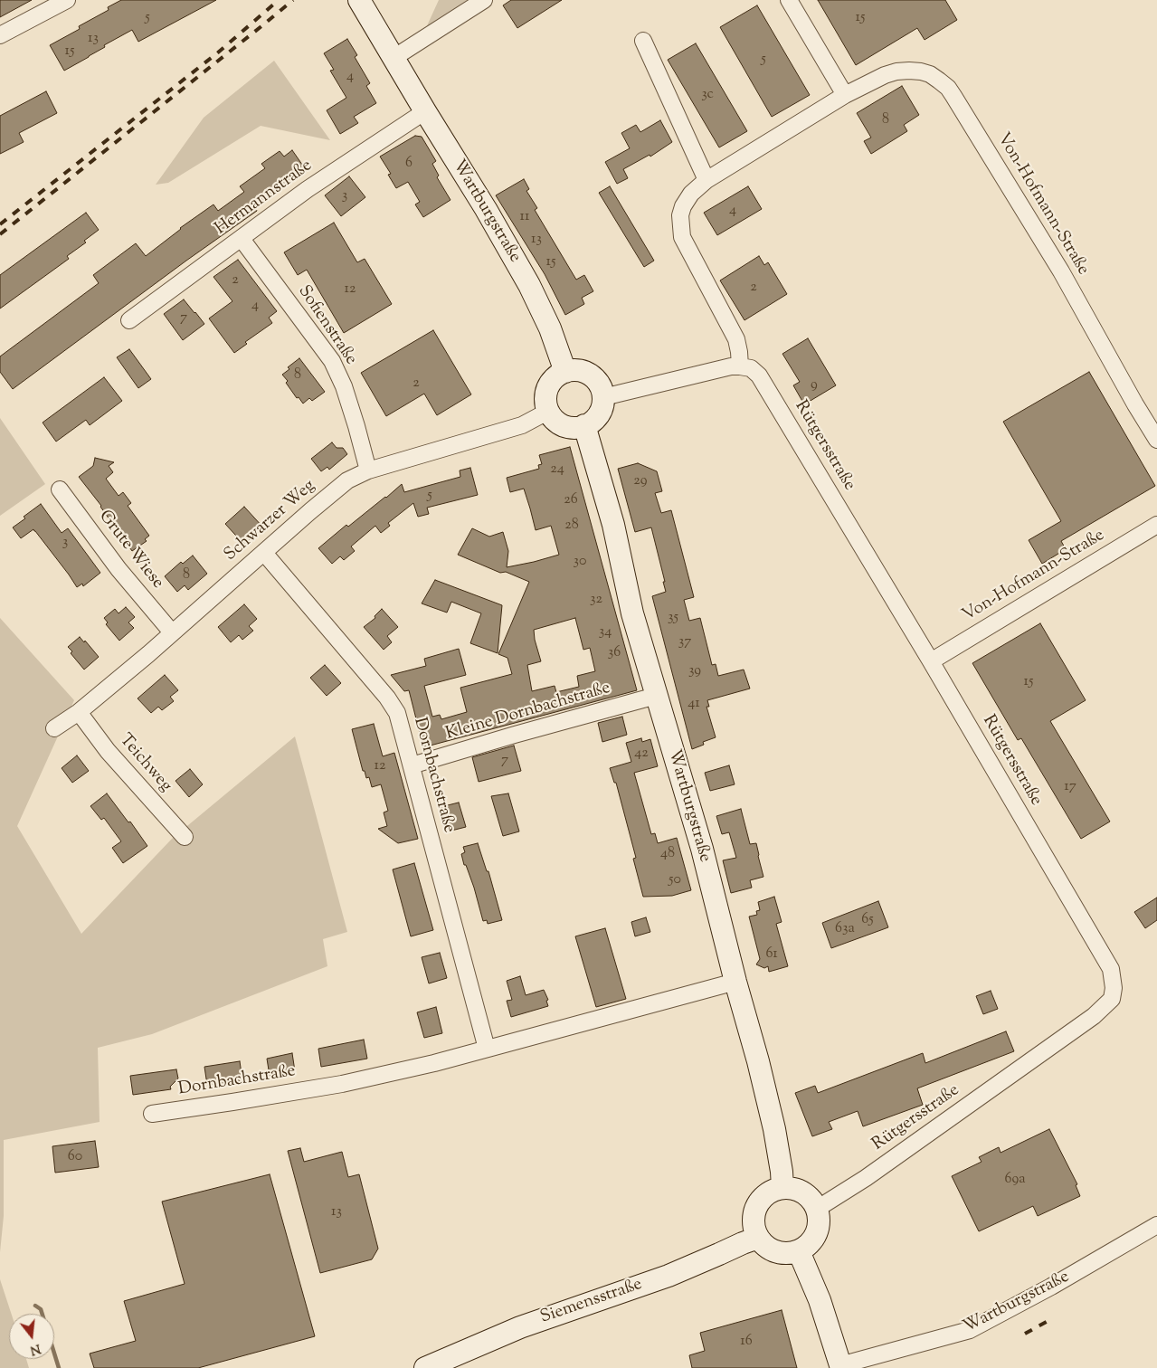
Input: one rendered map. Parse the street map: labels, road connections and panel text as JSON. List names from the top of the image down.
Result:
{
  "streets": {
    "main road": ["Wartburgstraße", "Siemensstraße"],
    "street": [
      "Hermannstraße",
      "Von-Hofmann-Straße",
      "Sofienstraße",
      "Rütgersstraße",
      "Schwarzer Weg",
      "Grute Wiese",
      "Kleine Dornbachstraße",
      "Teichweg",
      "Dornbachstraße"
    ]
  },
  "crossings": [
    ["Hermannstraße", "Wartburgstraße"],
    ["Hermannstraße", "Sofienstraße"],
    ["Von-Hofmann-Straße", "Rütgersstraße"],
    ["Wartburgstraße", "Rütgersstraße"],
    ["Wartburgstraße", "Schwarzer Weg"],
    ["Wartburgstraße", "Kleine Dornbachstraße"],
    ["Wartburgstraße", "Dornbachstraße"],
    ["Wartburgstraße", "Siemensstraße"],
    ["Sofienstraße", "Schwarzer Weg"],
    ["Rütgersstraße", "Siemensstraße"],
    ["Schwarzer Weg", "Grute Wiese"],
    ["Schwarzer Weg", "Teichweg"],
    ["Schwarzer Weg", "Dornbachstraße"],
    ["Kleine Dornbachstraße", "Dornbachstraße"]
  ],
  "house_numbers": [
    "5",
    "15",
    "13",
    "15",
    "5",
    "4",
    "3c",
    "8",
    "6",
    "3",
    "4",
    "11",
    "13",
    "15",
    "2",
    "2",
    "12",
    "4",
    "7",
    "8",
    "2",
    "9",
    "24",
    "29",
    "5",
    "26",
    "28",
    "3",
    "30",
    "8",
    "32",
    "35",
    "34",
    "37",
    "36",
    "39",
    "15",
    "41",
    "42",
    "7",
    "12",
    "17",
    "48",
    "50",
    "65",
    "63a",
    "61",
    "60",
    "69a",
    "13",
    "16"
  ],
  "north": "bottom"
}
